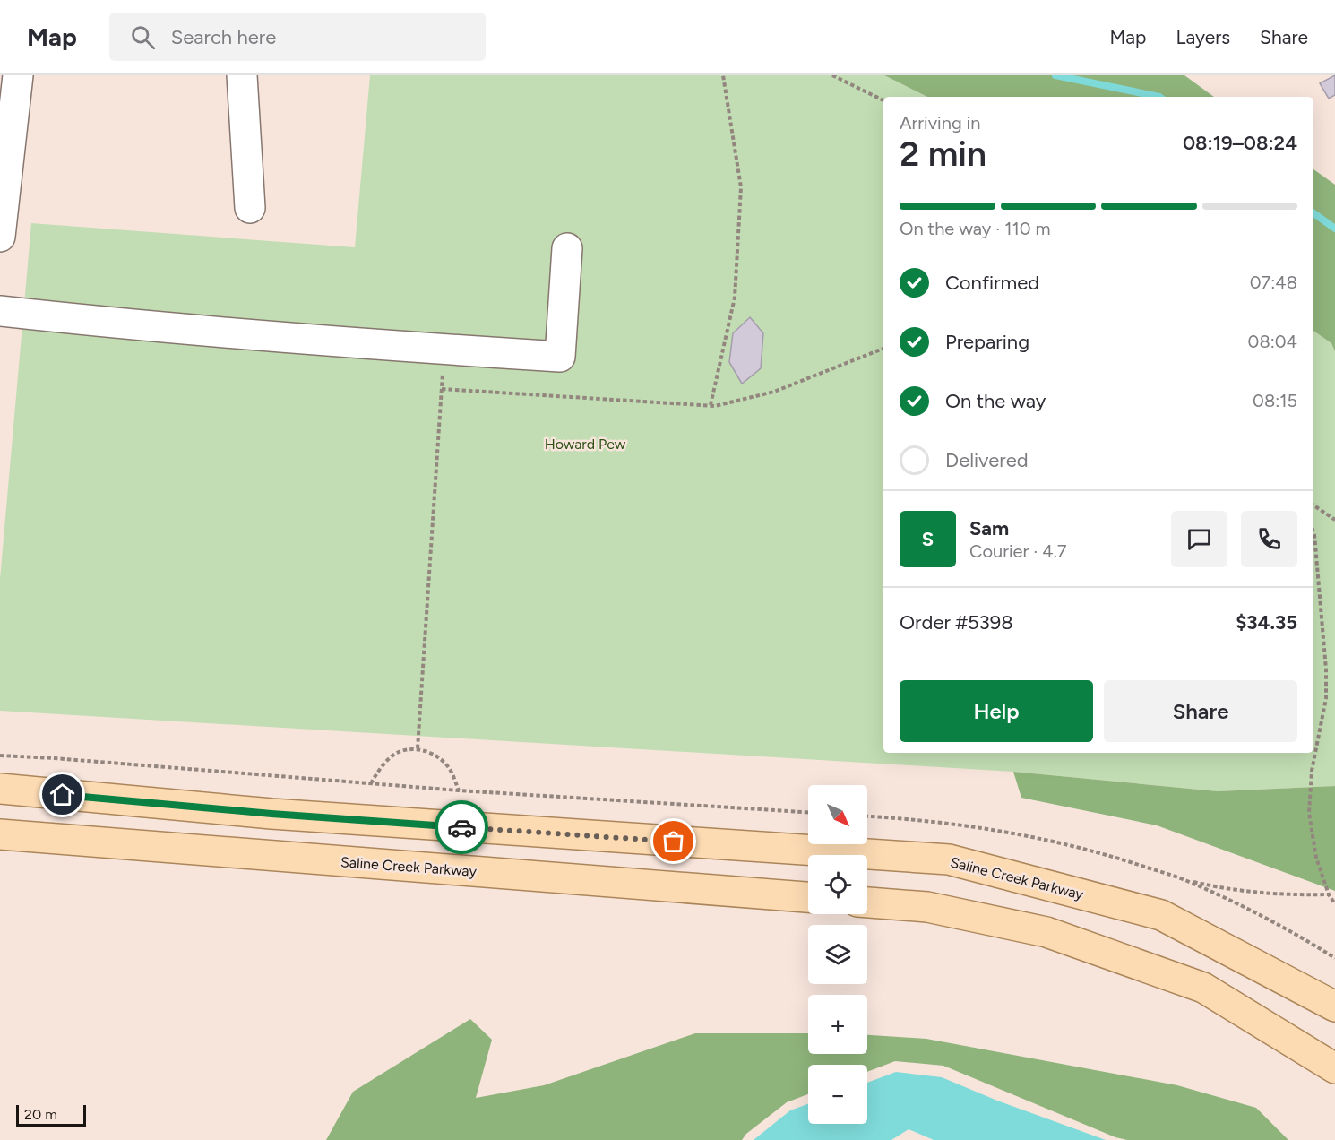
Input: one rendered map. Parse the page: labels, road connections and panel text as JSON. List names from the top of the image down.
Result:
{
  "streets": {
    "main road": ["Saline Creek Parkway"]
  },
  "parks": ["Howard Pew"],
  "scale_bar": "20 m",
  "north": "bottom right",
  "page": {
    "header": "Map",
    "search": "Search here",
    "nav": ["Map", "Layers", "Share"],
    "heading": ["2 min", "Arriving in", "08:19–08:24"],
    "panel": [
      "Sam",
      "Courier · 4.7",
      "Order #5398",
      "$34.35"
    ],
    "bar": "On the way · 110 m",
    "list": [
      ["Confirmed", "07:48"],
      ["Preparing", "08:04"],
      ["On the way", "08:15"],
      "Delivered"
    ],
    "round": "S",
    "buttons": ["Help", "Share"],
    "map_buttons": ["+", "−"],
    "scale": "20 m"
  }
}
